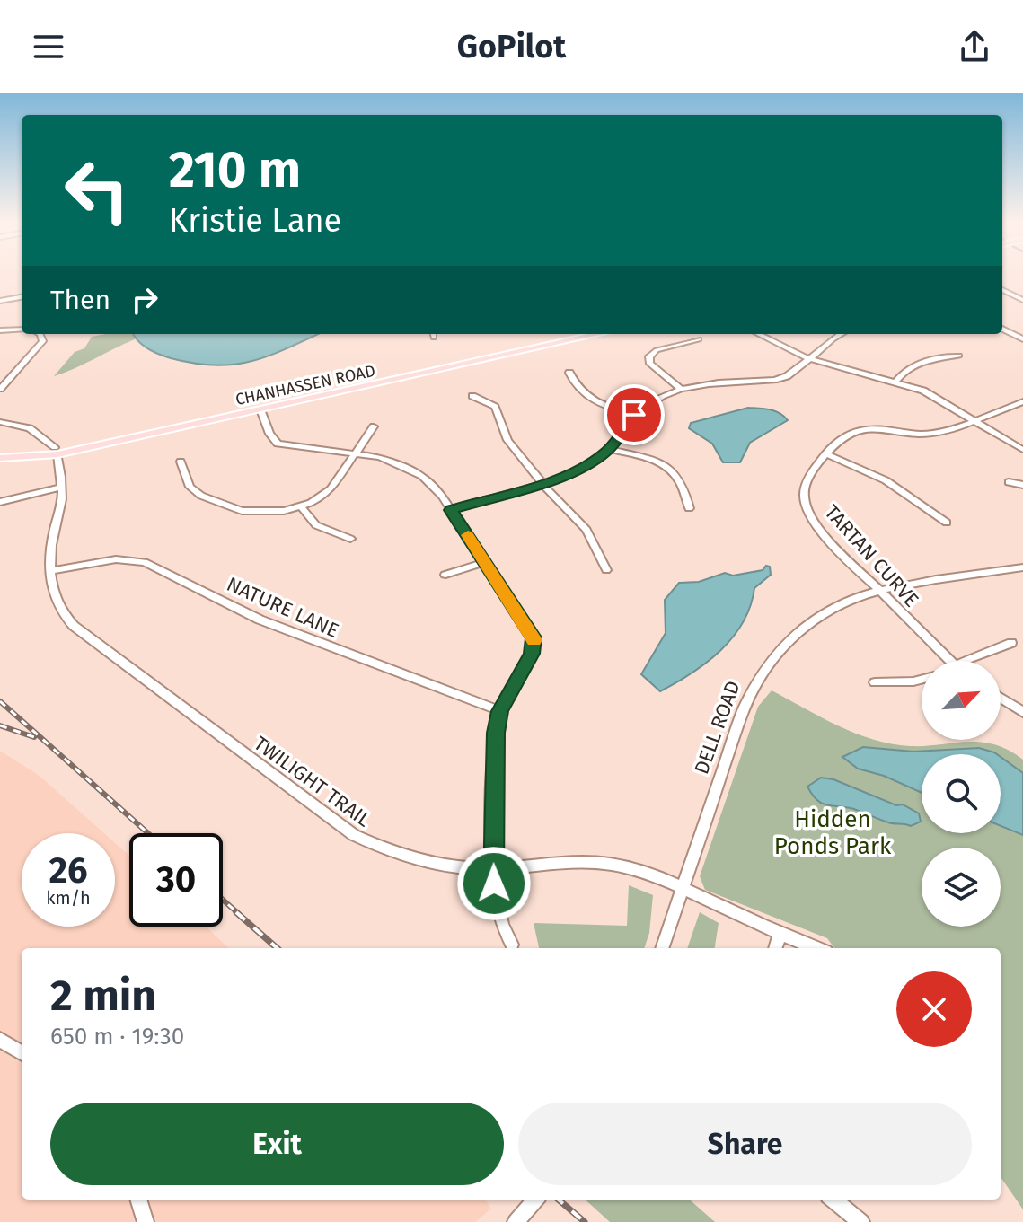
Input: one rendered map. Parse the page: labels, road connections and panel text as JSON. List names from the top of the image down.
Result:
{
  "streets": {
    "main road": ["CHANHASSEN ROAD"],
    "street": [
      "TARTAN CURVE",
      "NATURE LANE",
      "DELL ROAD",
      "TWILIGHT TRAIL"
    ]
  },
  "crossings": [
    ["CHANHASSEN ROAD", "TWILIGHT TRAIL"],
    ["TARTAN CURVE", "DELL ROAD"],
    ["NATURE LANE", "TWILIGHT TRAIL"],
    ["DELL ROAD", "TWILIGHT TRAIL"]
  ],
  "parks": ["Hidden Ponds Park"],
  "north": "top right",
  "page": {
    "header": "GoPilot",
    "turn": ["210 m", "Kristie Lane"],
    "then": "Then",
    "speed": "26 km/h",
    "limit": "30",
    "heading": ["2 min", "650 m · 19:30"],
    "buttons": ["Exit", "Share"]
  }
}
